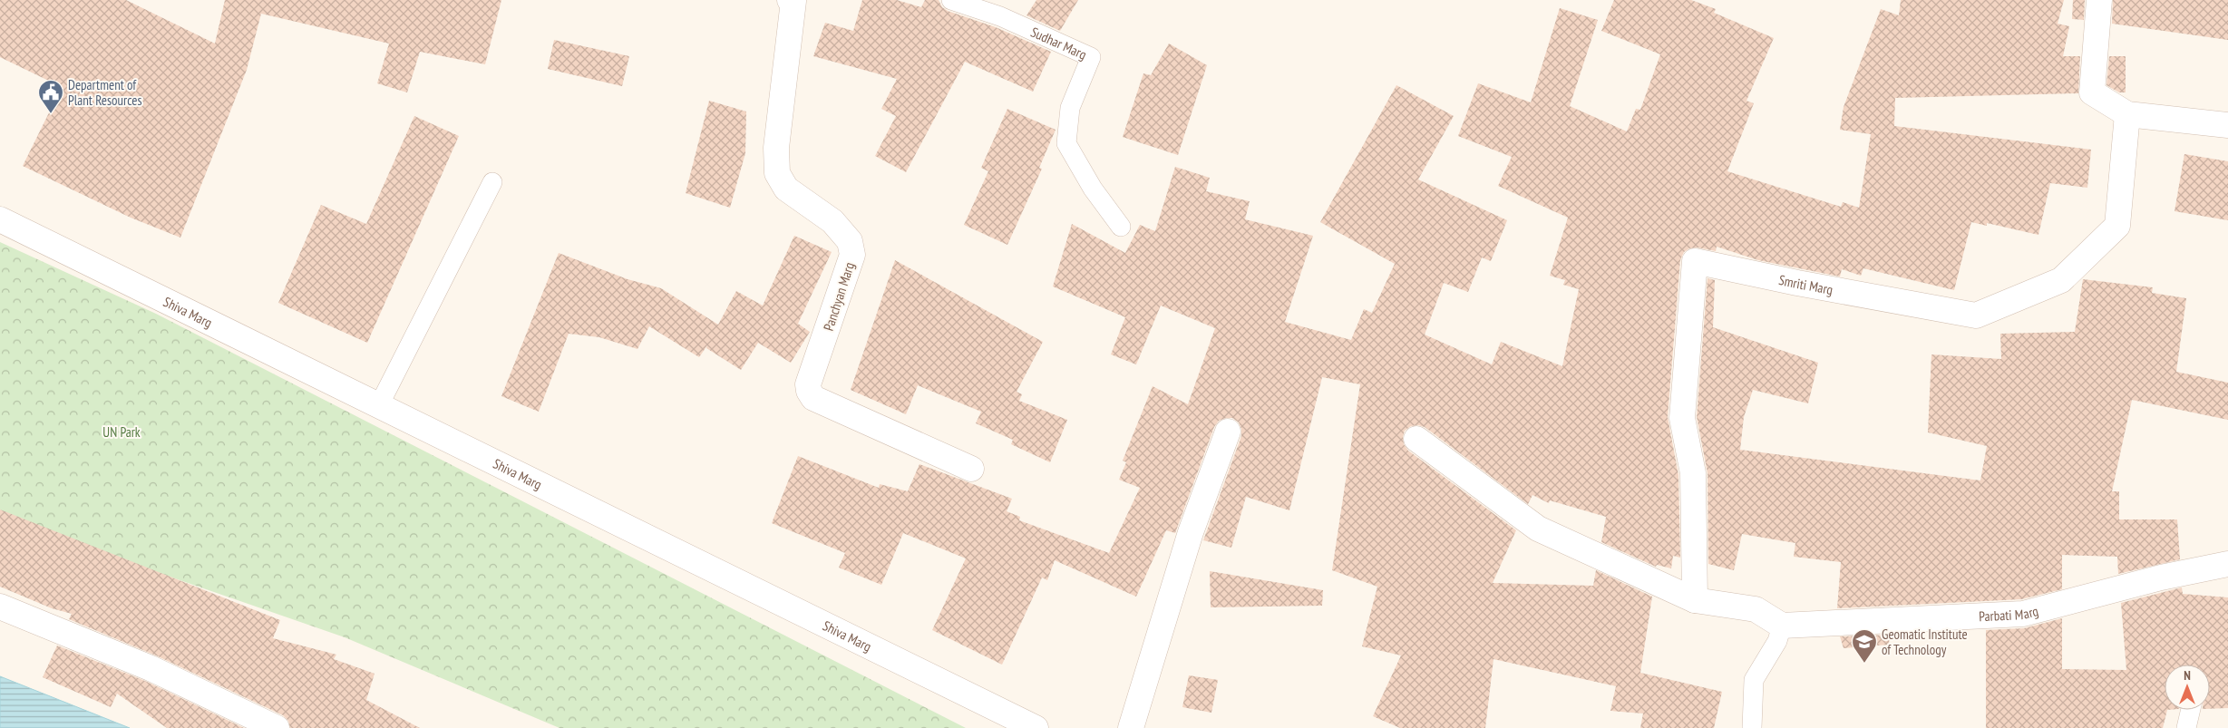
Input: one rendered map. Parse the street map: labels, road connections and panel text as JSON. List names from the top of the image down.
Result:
{
  "streets": {
    "street": [
      "Smriti Marg",
      "Panchyan Marg",
      "Shiva Marg",
      "Parbati Marg"
    ],
    "lane": ["Sudhar Marg"]
  },
  "parks": ["UN Park"],
  "places": {
    "public building": ["Department of Plant Resources"],
    "school or university": ["Geomatic Institute of Technology"]
  },
  "north": "top"
}
